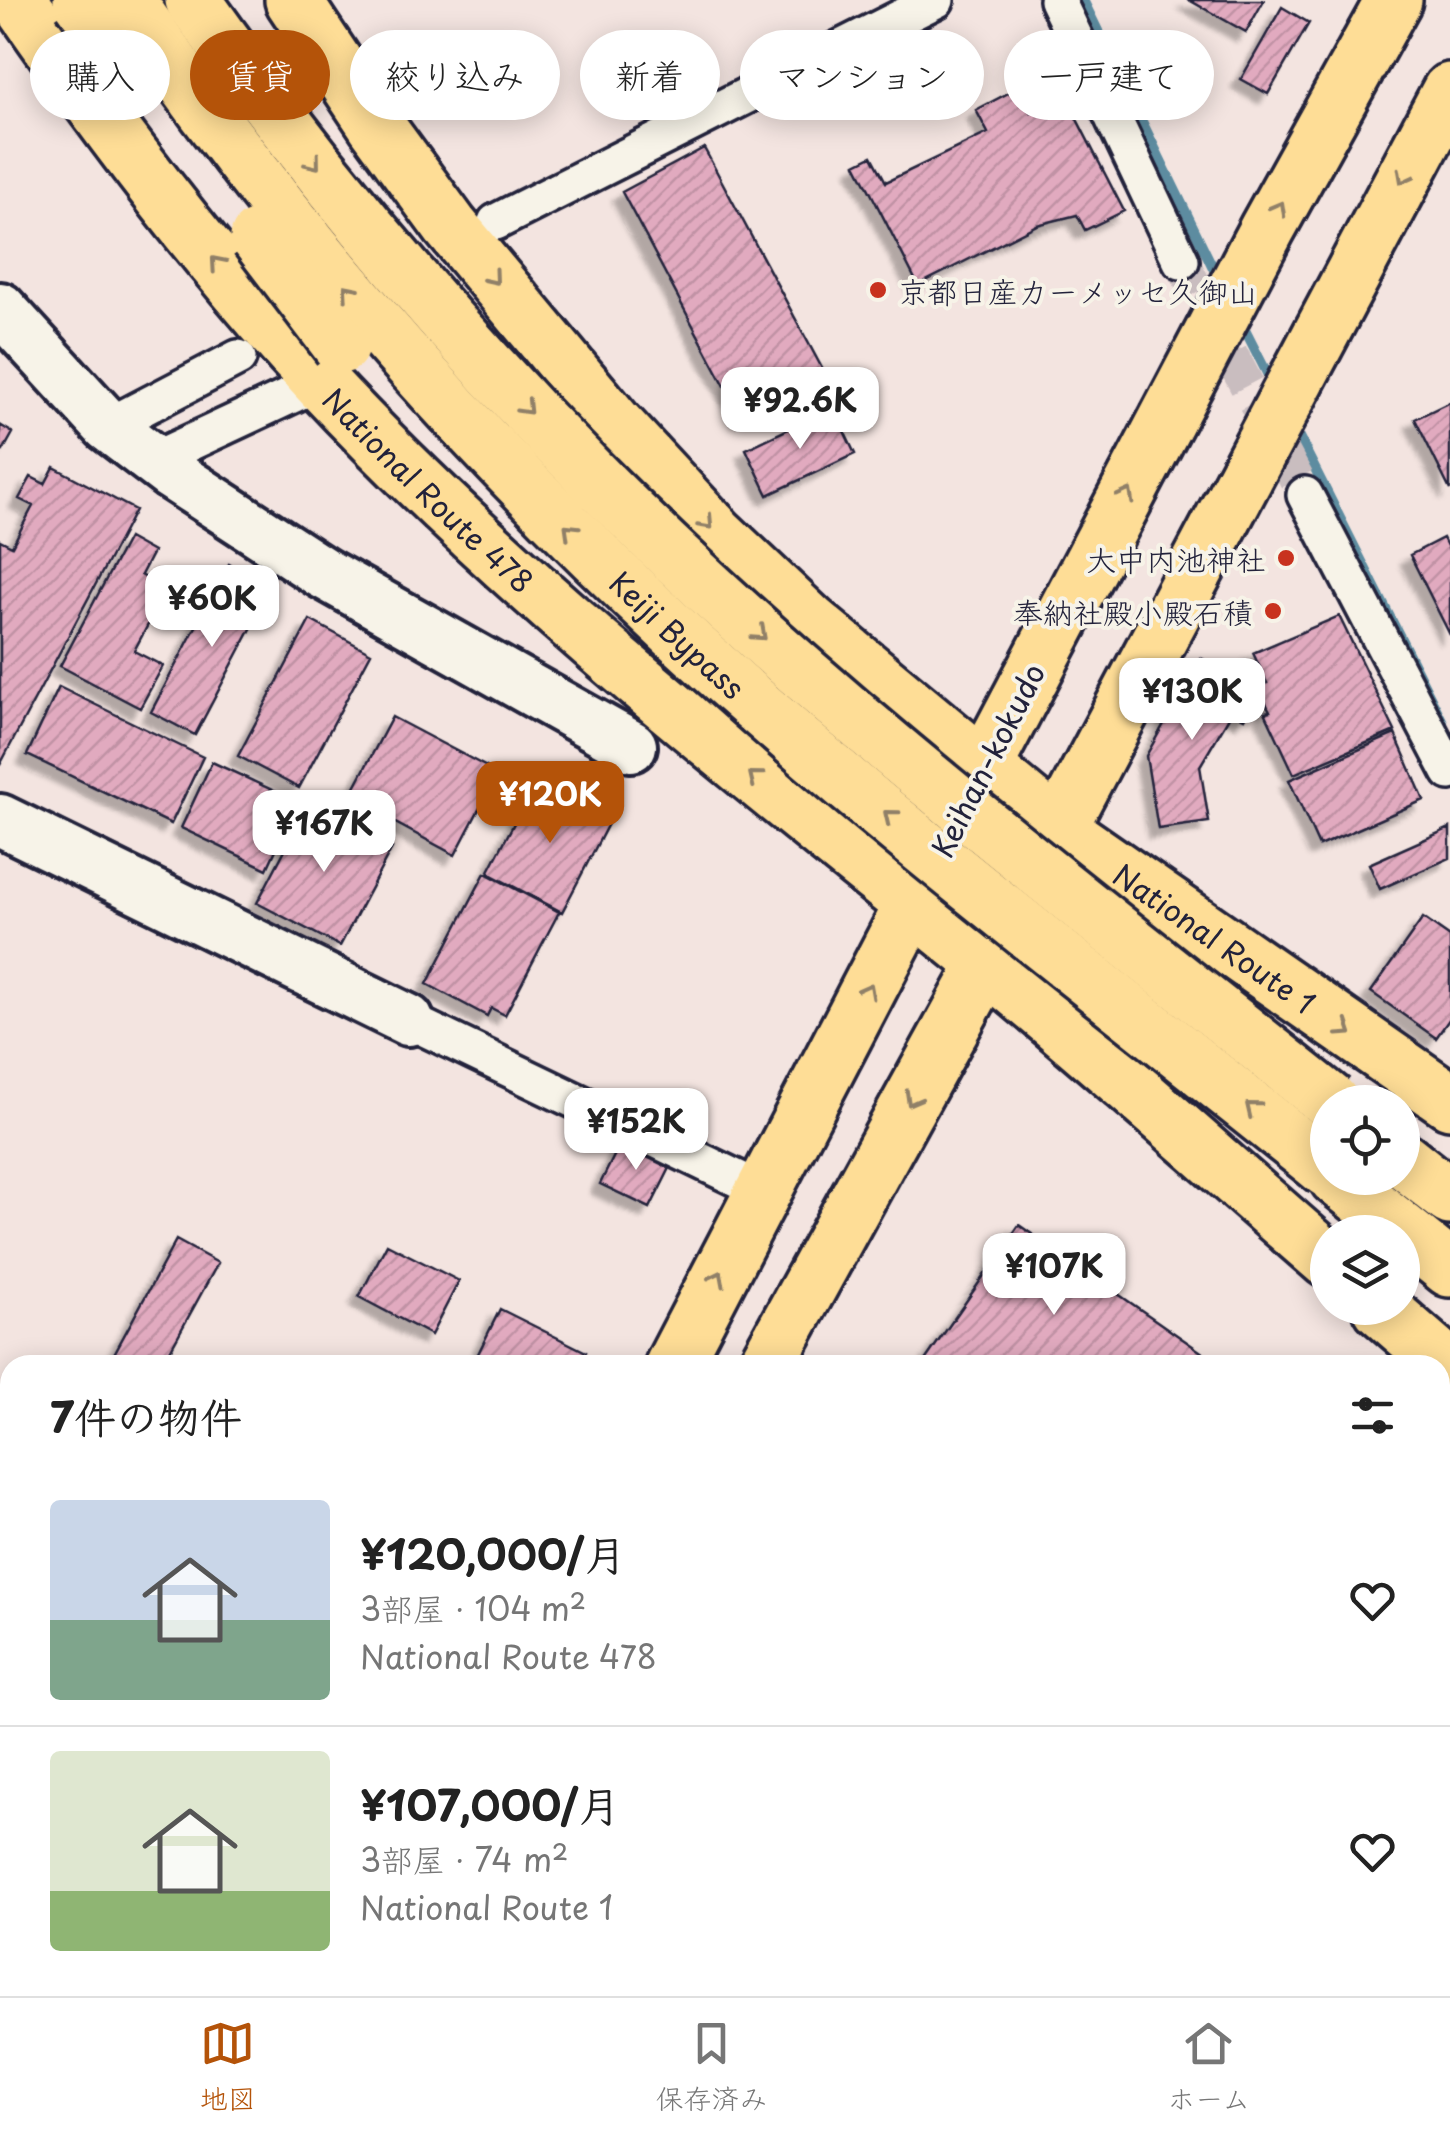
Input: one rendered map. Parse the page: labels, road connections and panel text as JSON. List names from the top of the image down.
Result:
{
  "streets": {
    "highway": [
      "National Route 478",
      "Keiji Bypass",
      "Keihan-kokudo",
      "National Route 1"
    ]
  },
  "crossings": [
    ["National Route 478", "Keihan-kokudo"],
    ["Keiji Bypass", "National Route 1"],
    ["Keihan-kokudo", "National Route 1"]
  ],
  "places": ["京都日産カーメッセ久御山", "大中内池神社", "奉納社殿小殿石積"],
  "page": {
    "chip": [
      "購入",
      "賃貸",
      "絞り込み",
      "新着",
      "マンション",
      "一戸建て"
    ],
    "price": [
      "¥92.6K",
      "¥60K",
      "¥130K",
      "¥120K",
      "¥167K",
      "¥152K",
      "¥107K"
    ],
    "heading": "7件の物件",
    "list": [
      {
        "name": "¥120,000/月",
        "note": "3部屋 · 104 m² · National Route 478"
      },
      {
        "name": "¥107,000/月",
        "note": "3部屋 · 74 m² · National Route 1"
      }
    ],
    "tabs": ["地図", "保存済み", "ホーム"]
  }
}
